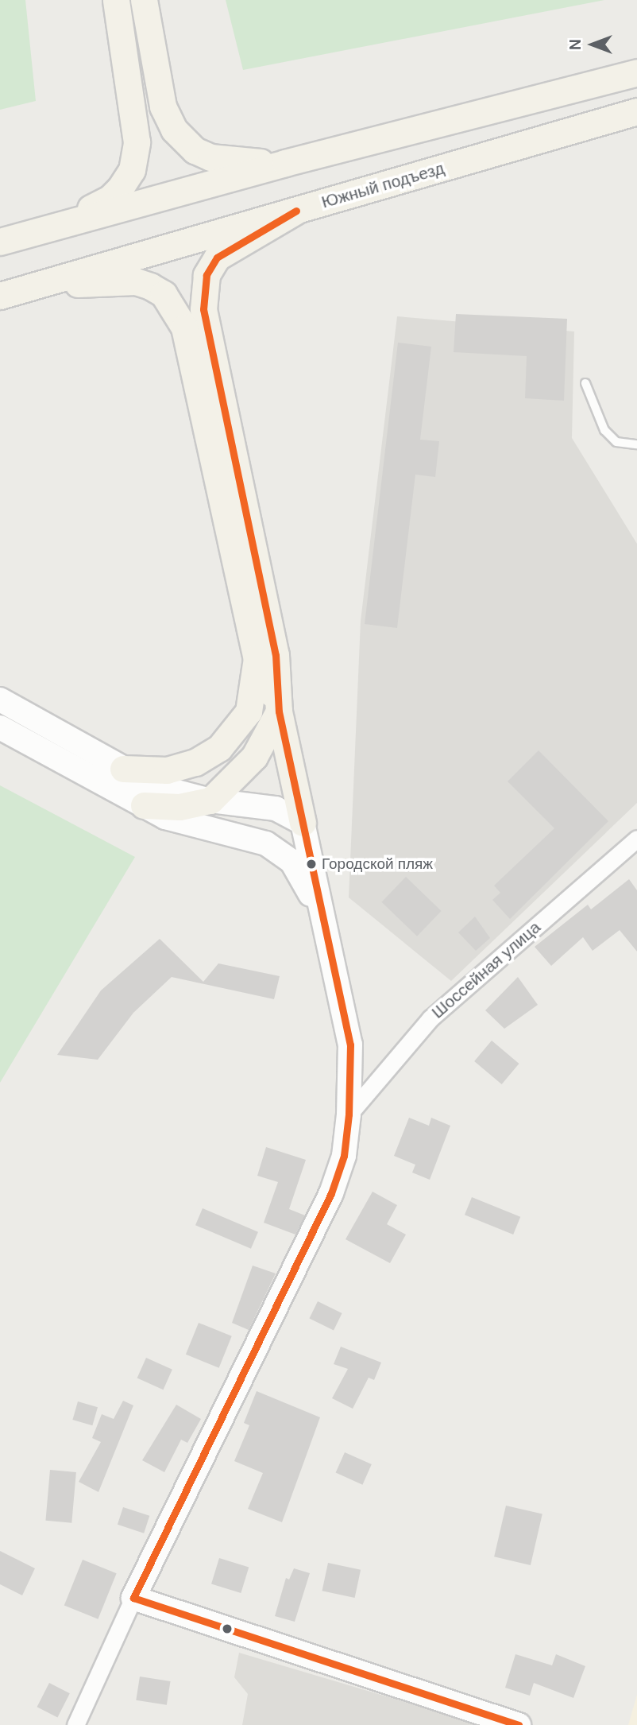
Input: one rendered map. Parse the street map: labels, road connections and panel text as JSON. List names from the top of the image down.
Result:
{
  "streets": {
    "main road": ["Южный подъезд"],
    "street": ["Шоссейная улица"]
  },
  "places": ["Городской пляж"],
  "north": "left"
}
